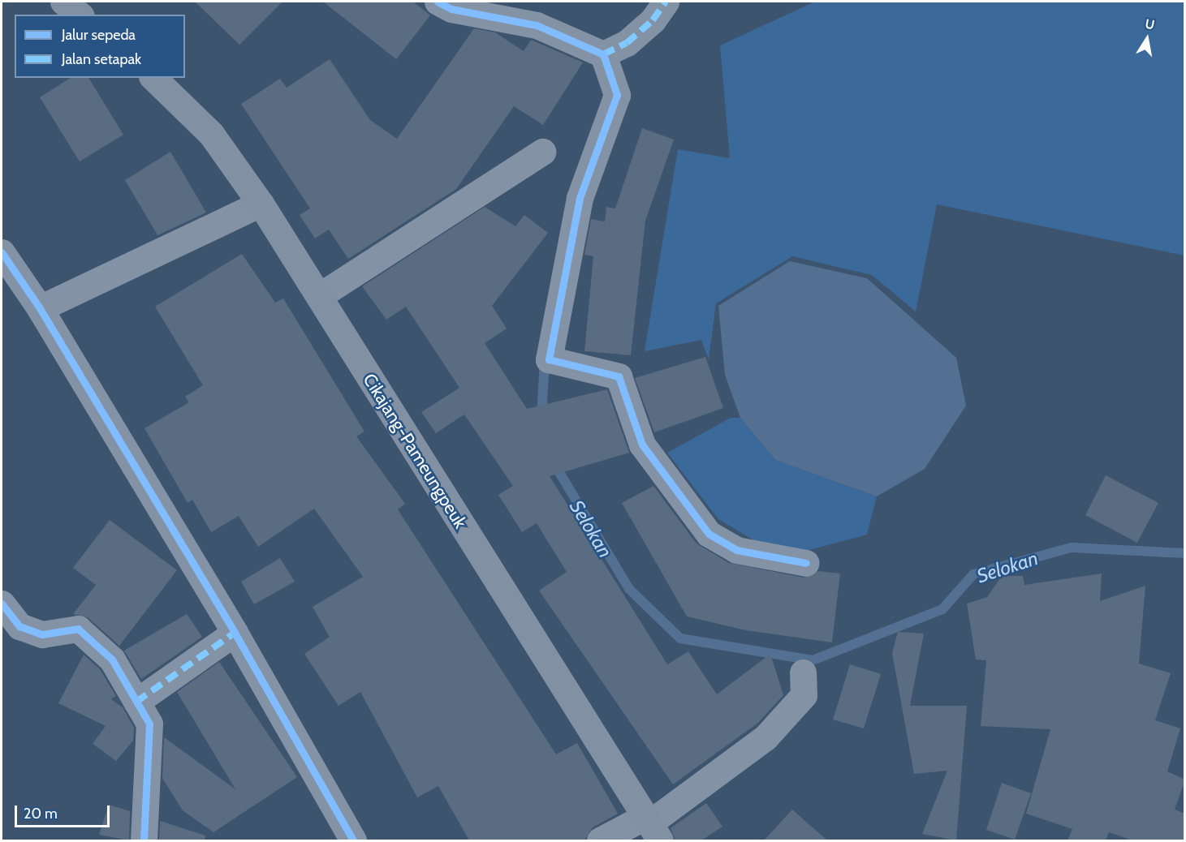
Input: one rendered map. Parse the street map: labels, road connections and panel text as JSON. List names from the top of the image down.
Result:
{
  "streets": {
    "main road": ["Cikajang-Pameungpeuk"]
  },
  "water": ["Selokan"],
  "legend": ["Jalur sepeda", "Jalan setapak"],
  "scale_bar": "20 m",
  "north": "top"
}
